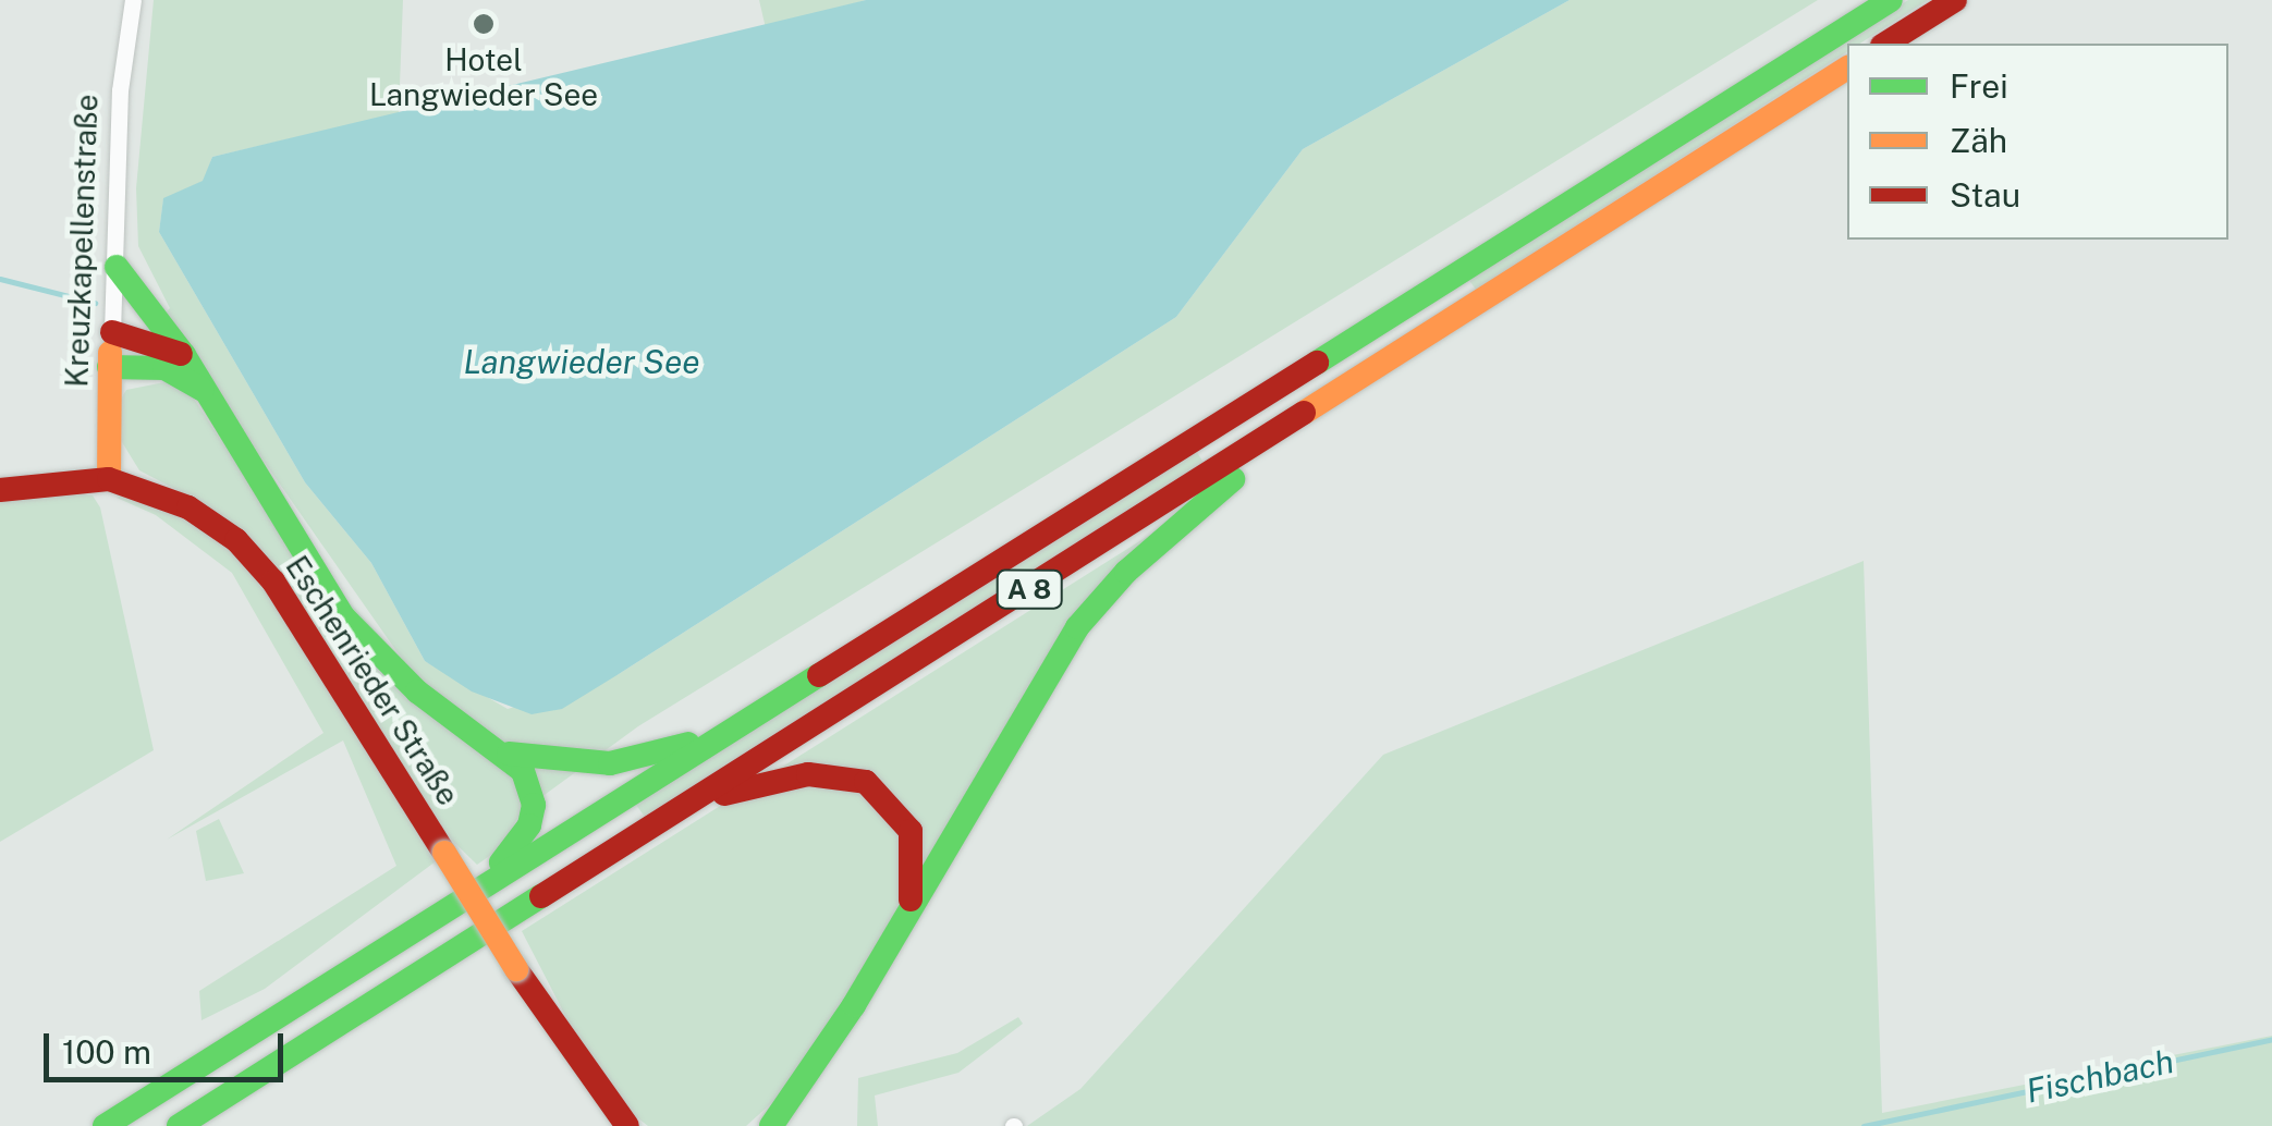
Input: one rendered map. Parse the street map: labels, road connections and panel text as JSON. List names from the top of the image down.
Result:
{
  "streets": {
    "main road": ["Kreuzkapellenstraße", "A 8", "Eschenrieder Straße"]
  },
  "crossings": [
    ["Kreuzkapellenstraße", "Eschenrieder Straße"]
  ],
  "water": ["Langwieder See", "Fischbach"],
  "places": ["Hotel Langwieder See"],
  "legend": ["Frei", "Zäh", "Stau"],
  "scale_bar": "100 m"
}
